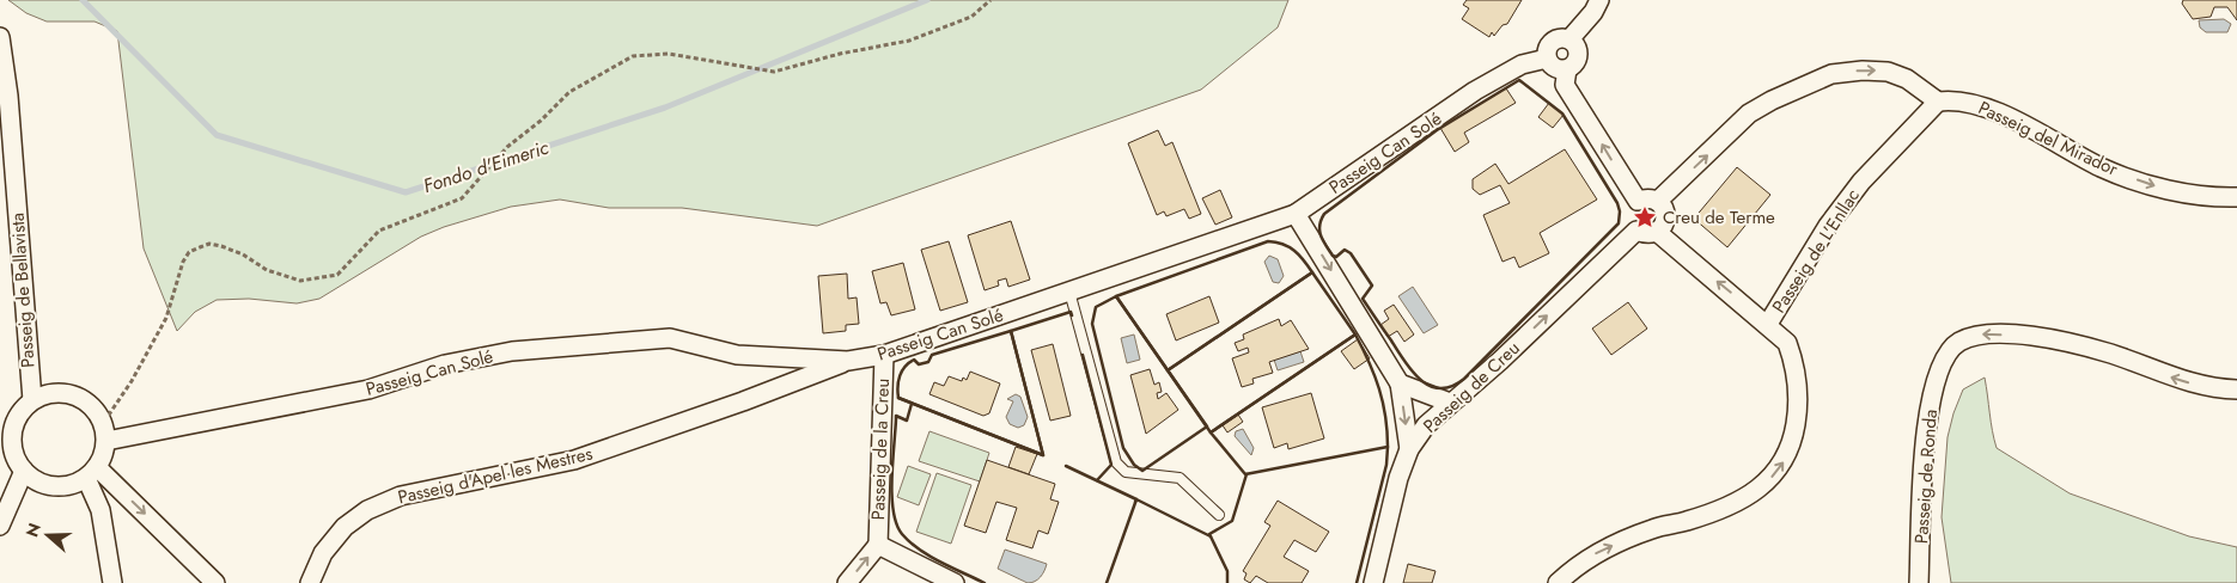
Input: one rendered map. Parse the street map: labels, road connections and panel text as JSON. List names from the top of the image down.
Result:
{
  "streets": {
    "street": [
      "Passeig del Mirador",
      "Passeig Can Solé",
      "Passeig de L'Enllac",
      "Passeig de Bellavista",
      "Passeig de Creu",
      "Passeig de la Creu",
      "Passeig d'Apel·les Mestres",
      "Passeig de Ronda"
    ]
  },
  "crossings": [
    ["Passeig del Mirador", "Passeig de L'Enllac"],
    ["Passeig Can Solé", "Passeig de Bellavista"],
    ["Passeig Can Solé", "Passeig de la Creu"],
    ["Passeig Can Solé", "Passeig d'Apel·les Mestres"]
  ],
  "one_way": ["Passeig del Mirador", "Passeig de Creu"],
  "water": ["Fondo d'Eimeric"],
  "places": {
    "place": ["Creu de Terme"]
  },
  "north": "left"
}
